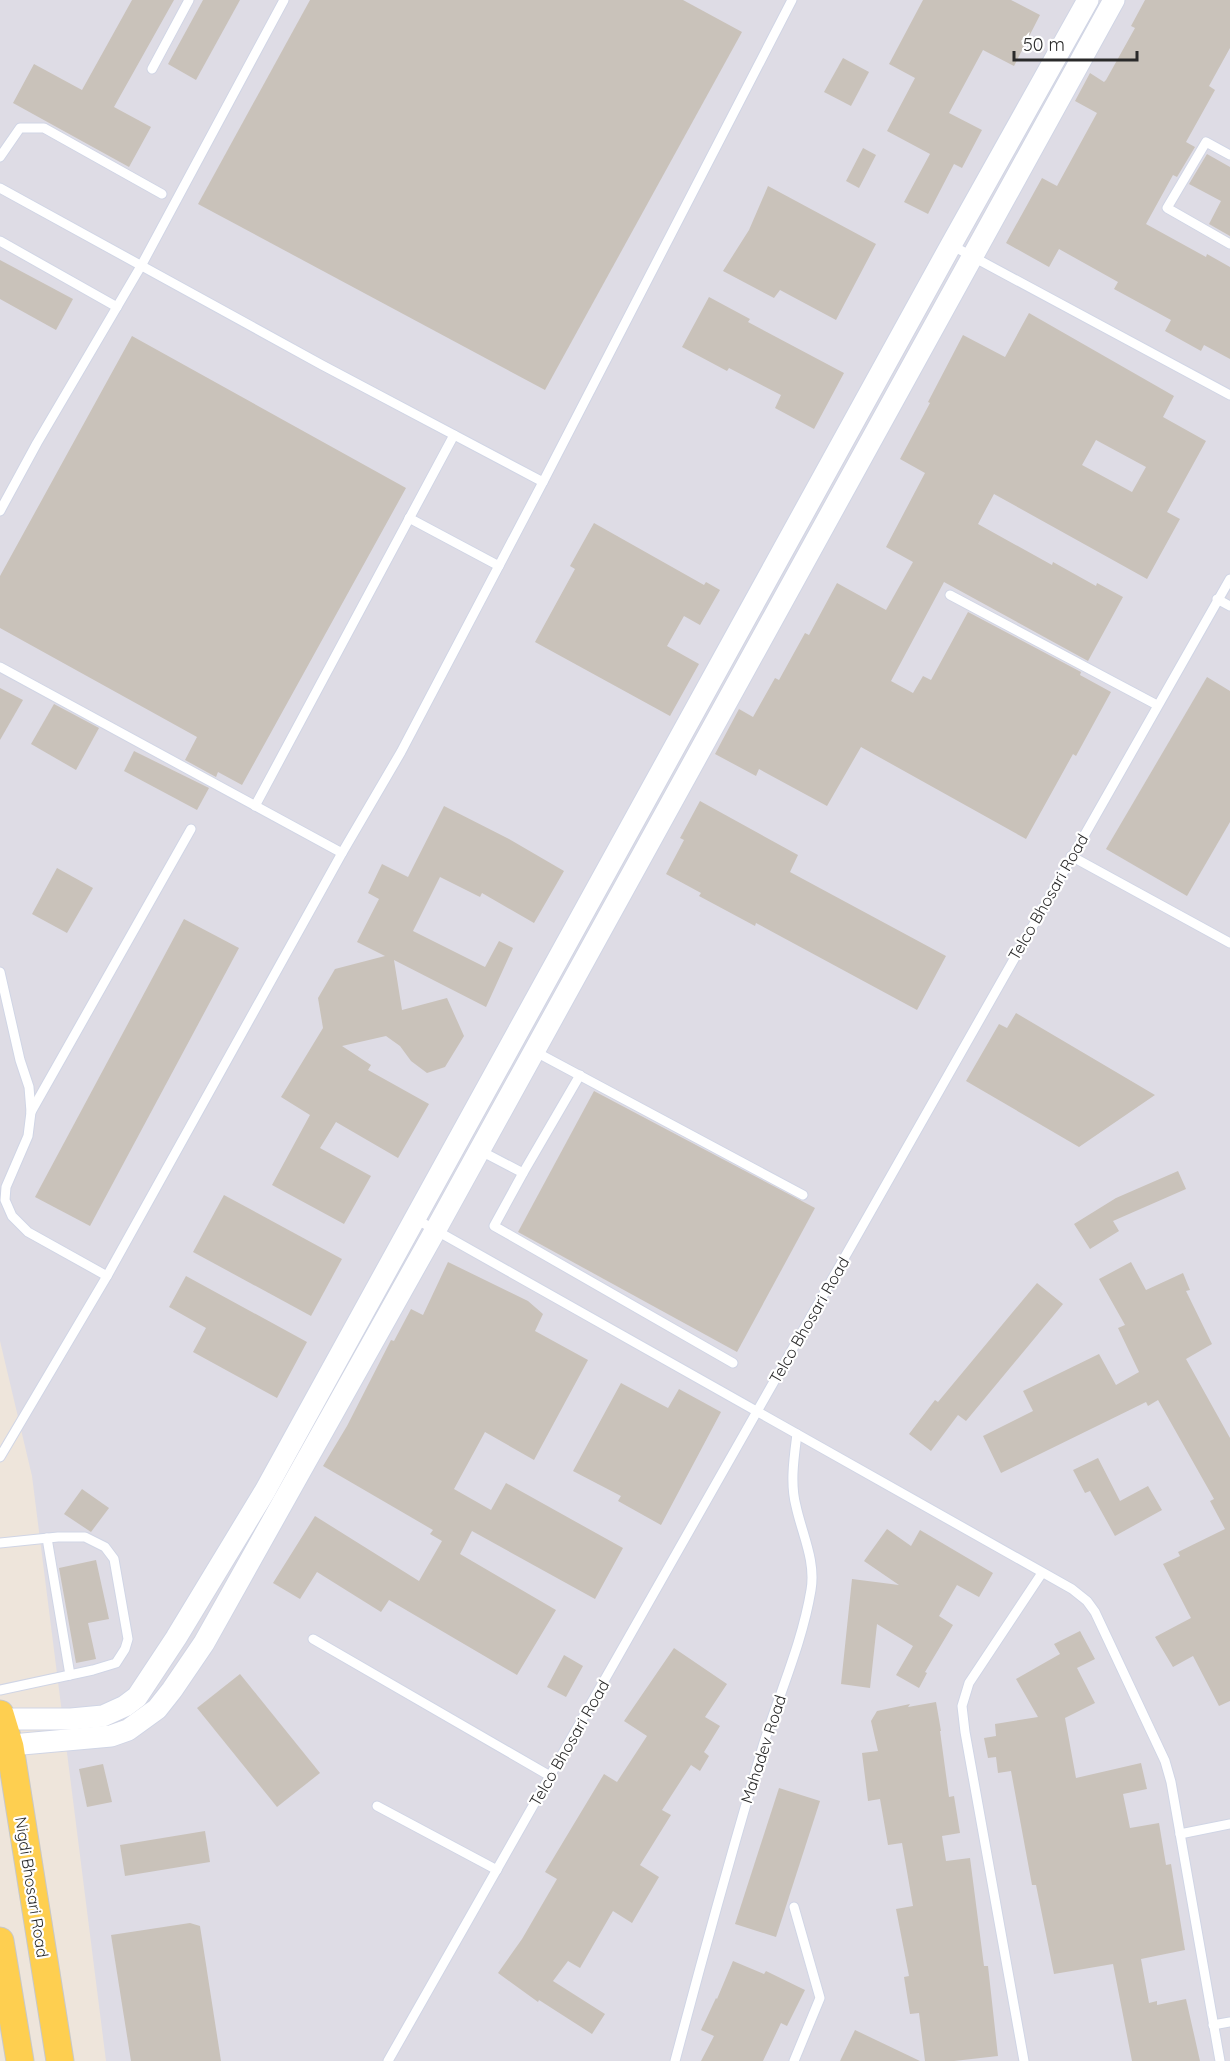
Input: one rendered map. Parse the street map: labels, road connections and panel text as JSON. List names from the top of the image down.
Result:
{
  "streets": {
    "main road": ["Nigdi Bhosari Road"],
    "lane": ["Telco Bhosari Road", "Mahadev Road"]
  },
  "scale_bar": "50 m"
}
